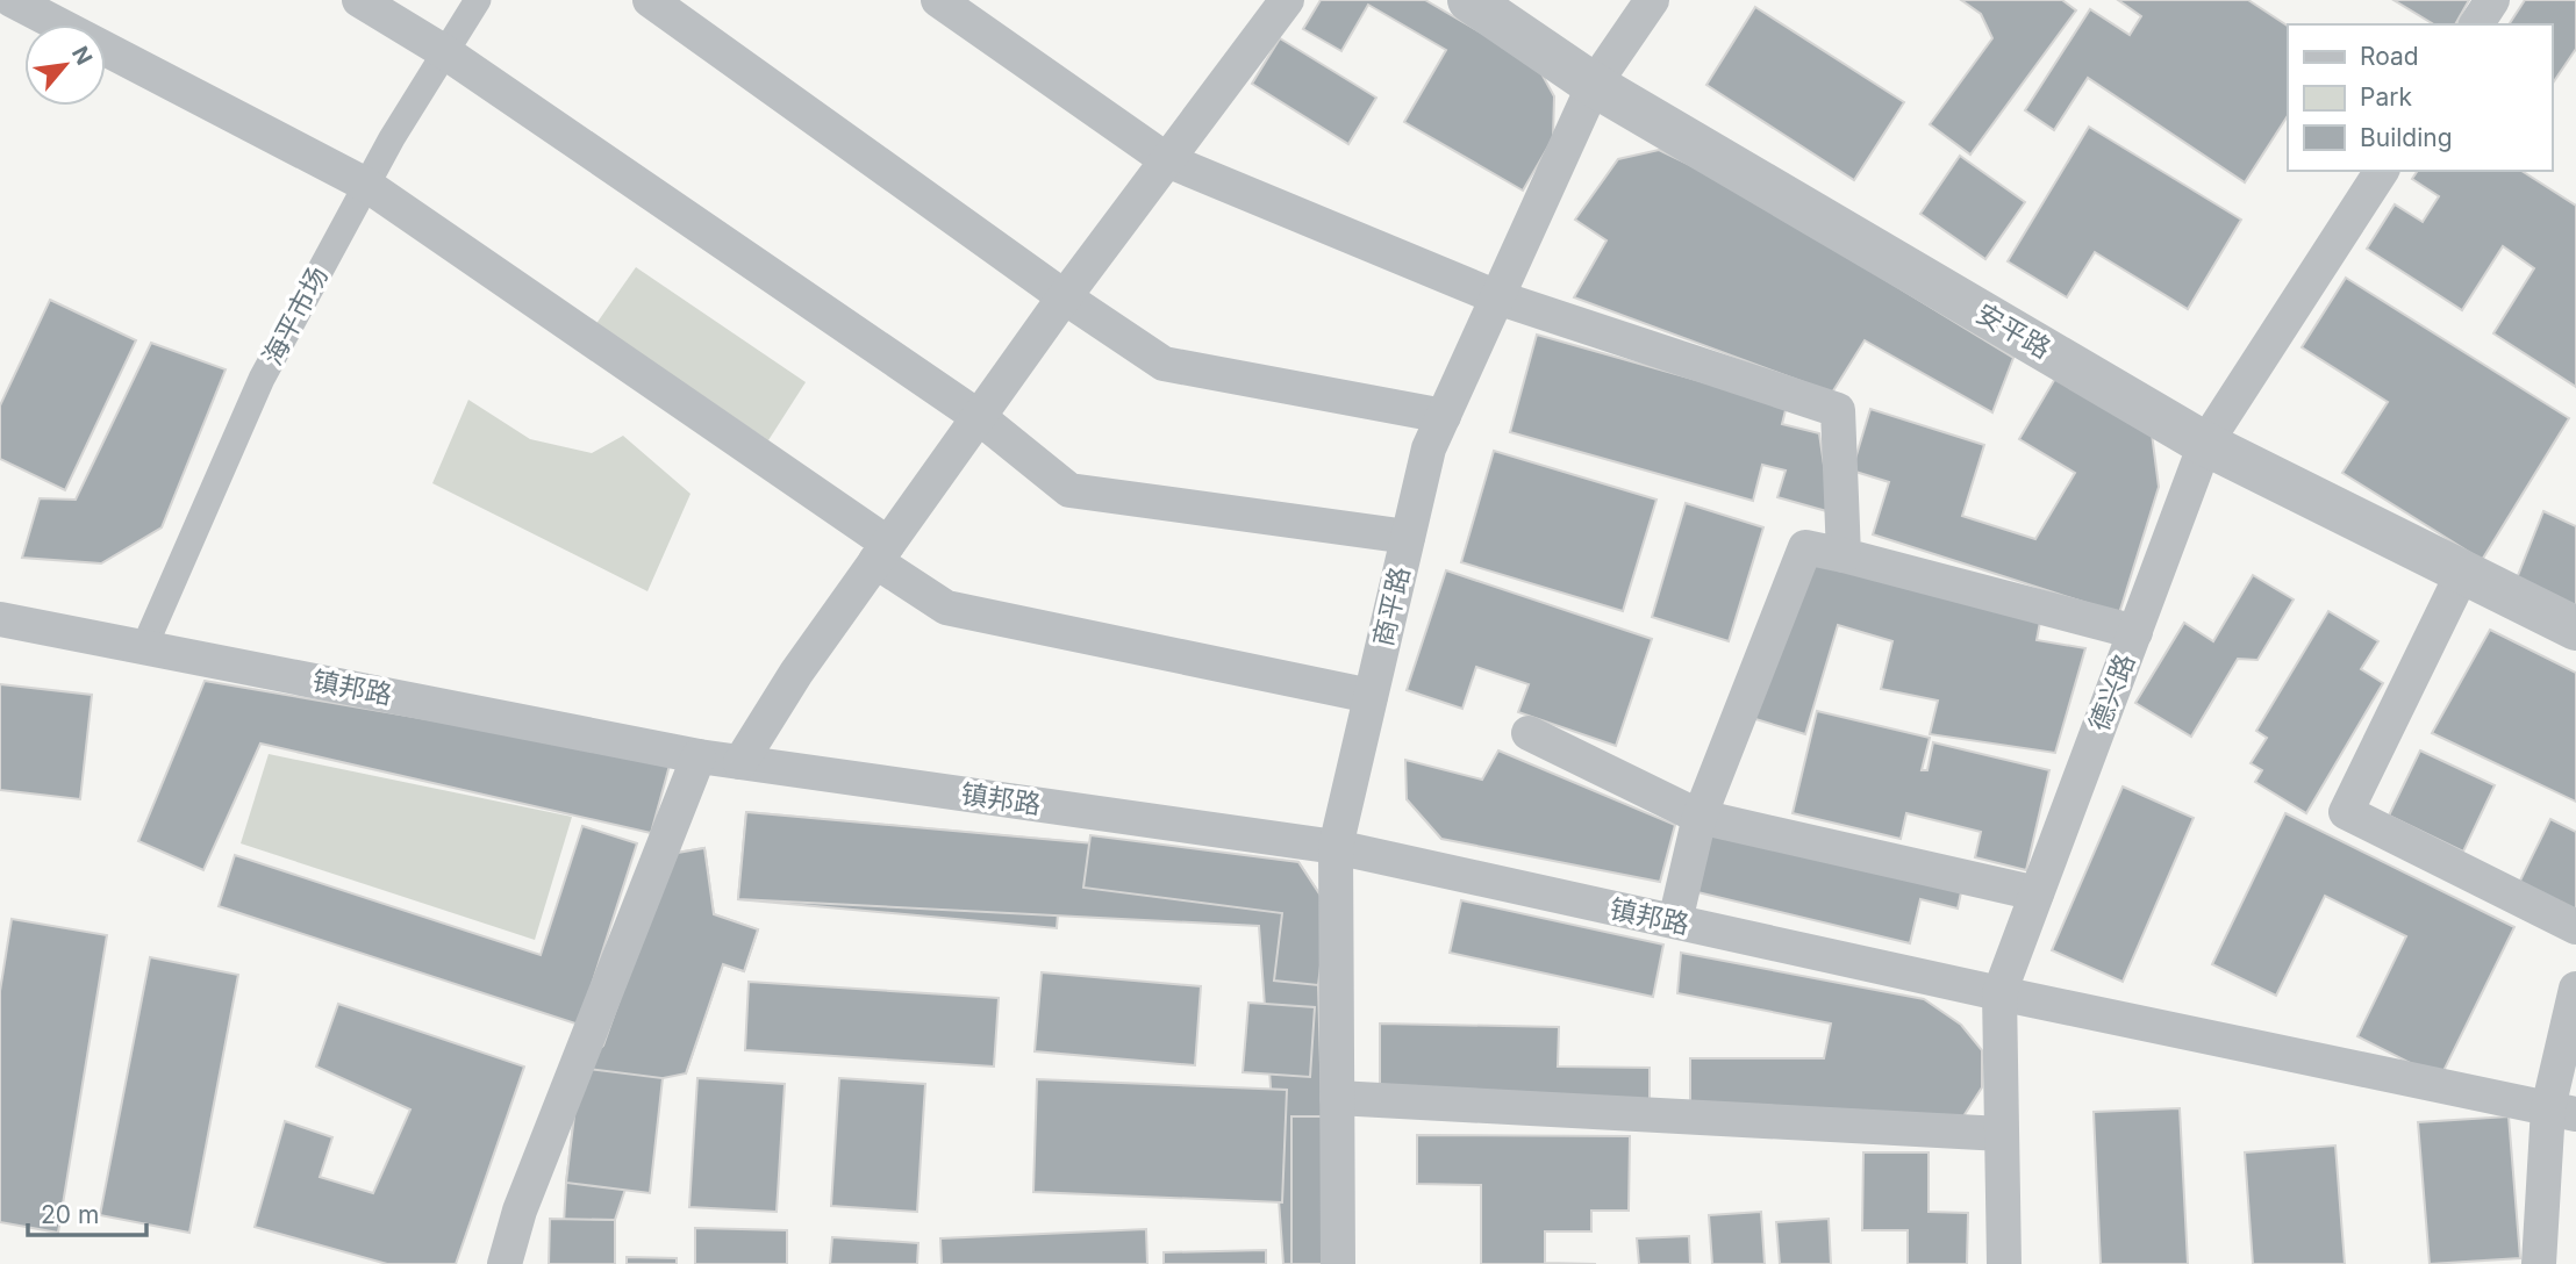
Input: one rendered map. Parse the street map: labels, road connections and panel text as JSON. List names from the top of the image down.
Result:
{
  "streets": {
    "street": [
      "海平市场",
      "安平路",
      "商平路",
      "镇邦路",
      "德兴路"
    ]
  },
  "crossings": [
    ["海平市场", "镇邦路"],
    ["安平路", "商平路"],
    ["安平路", "德兴路"],
    ["商平路", "镇邦路"],
    ["镇邦路", "德兴路"]
  ],
  "legend": ["Road", "Park", "Building"],
  "scale_bar": "20 m",
  "north": "top right"
}
